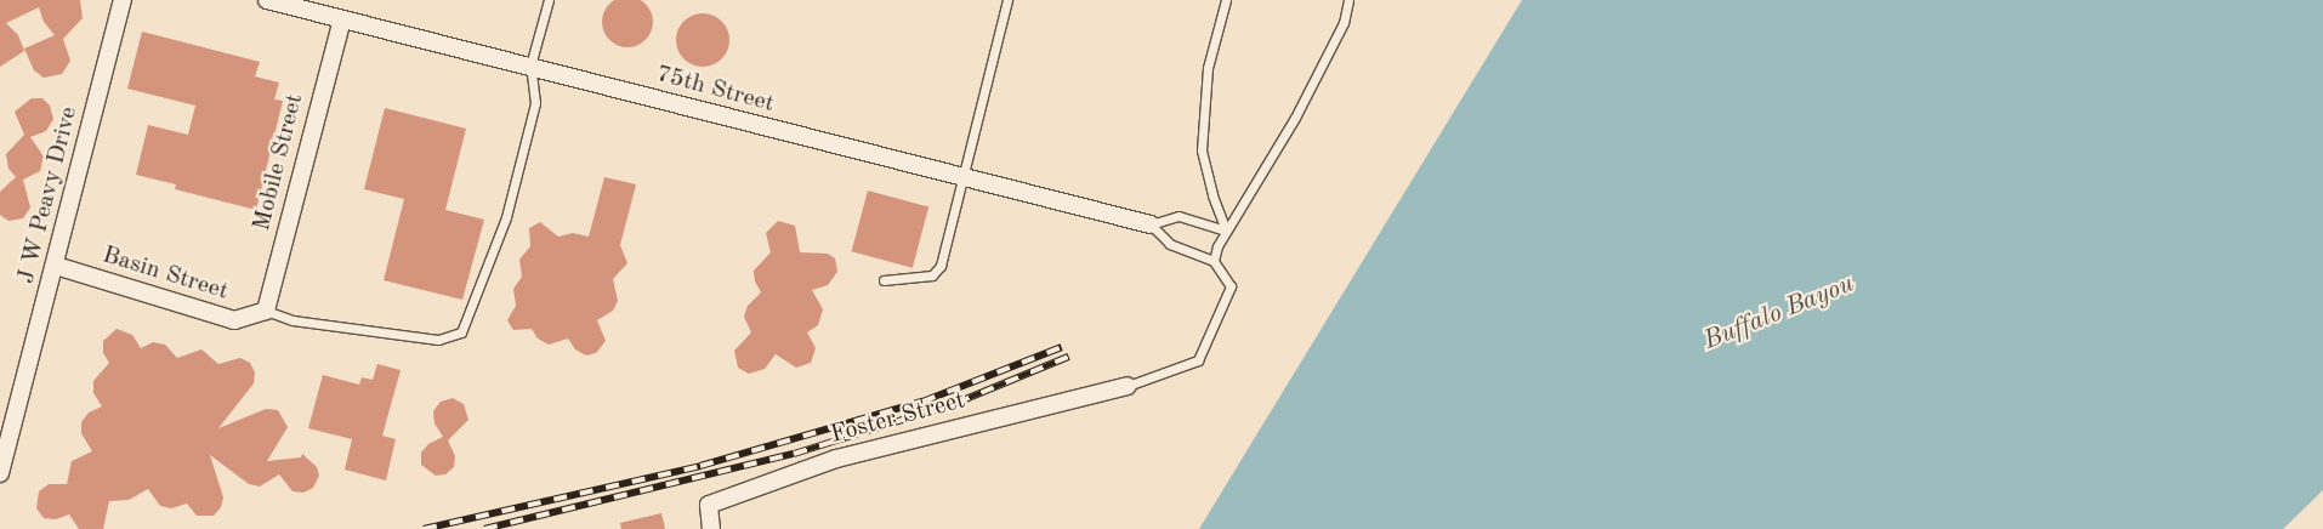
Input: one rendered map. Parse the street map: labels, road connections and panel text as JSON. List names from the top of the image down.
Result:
{
  "streets": {
    "street": [
      "75th Street",
      "Mobile Street",
      "J W Peavy Drive",
      "Basin Street",
      "Foster Street"
    ]
  },
  "crossings": [
    ["75th Street", "Mobile Street"],
    ["Mobile Street", "Basin Street"],
    ["J W Peavy Drive", "Basin Street"]
  ],
  "water": ["Buffalo Bayou"]
}
